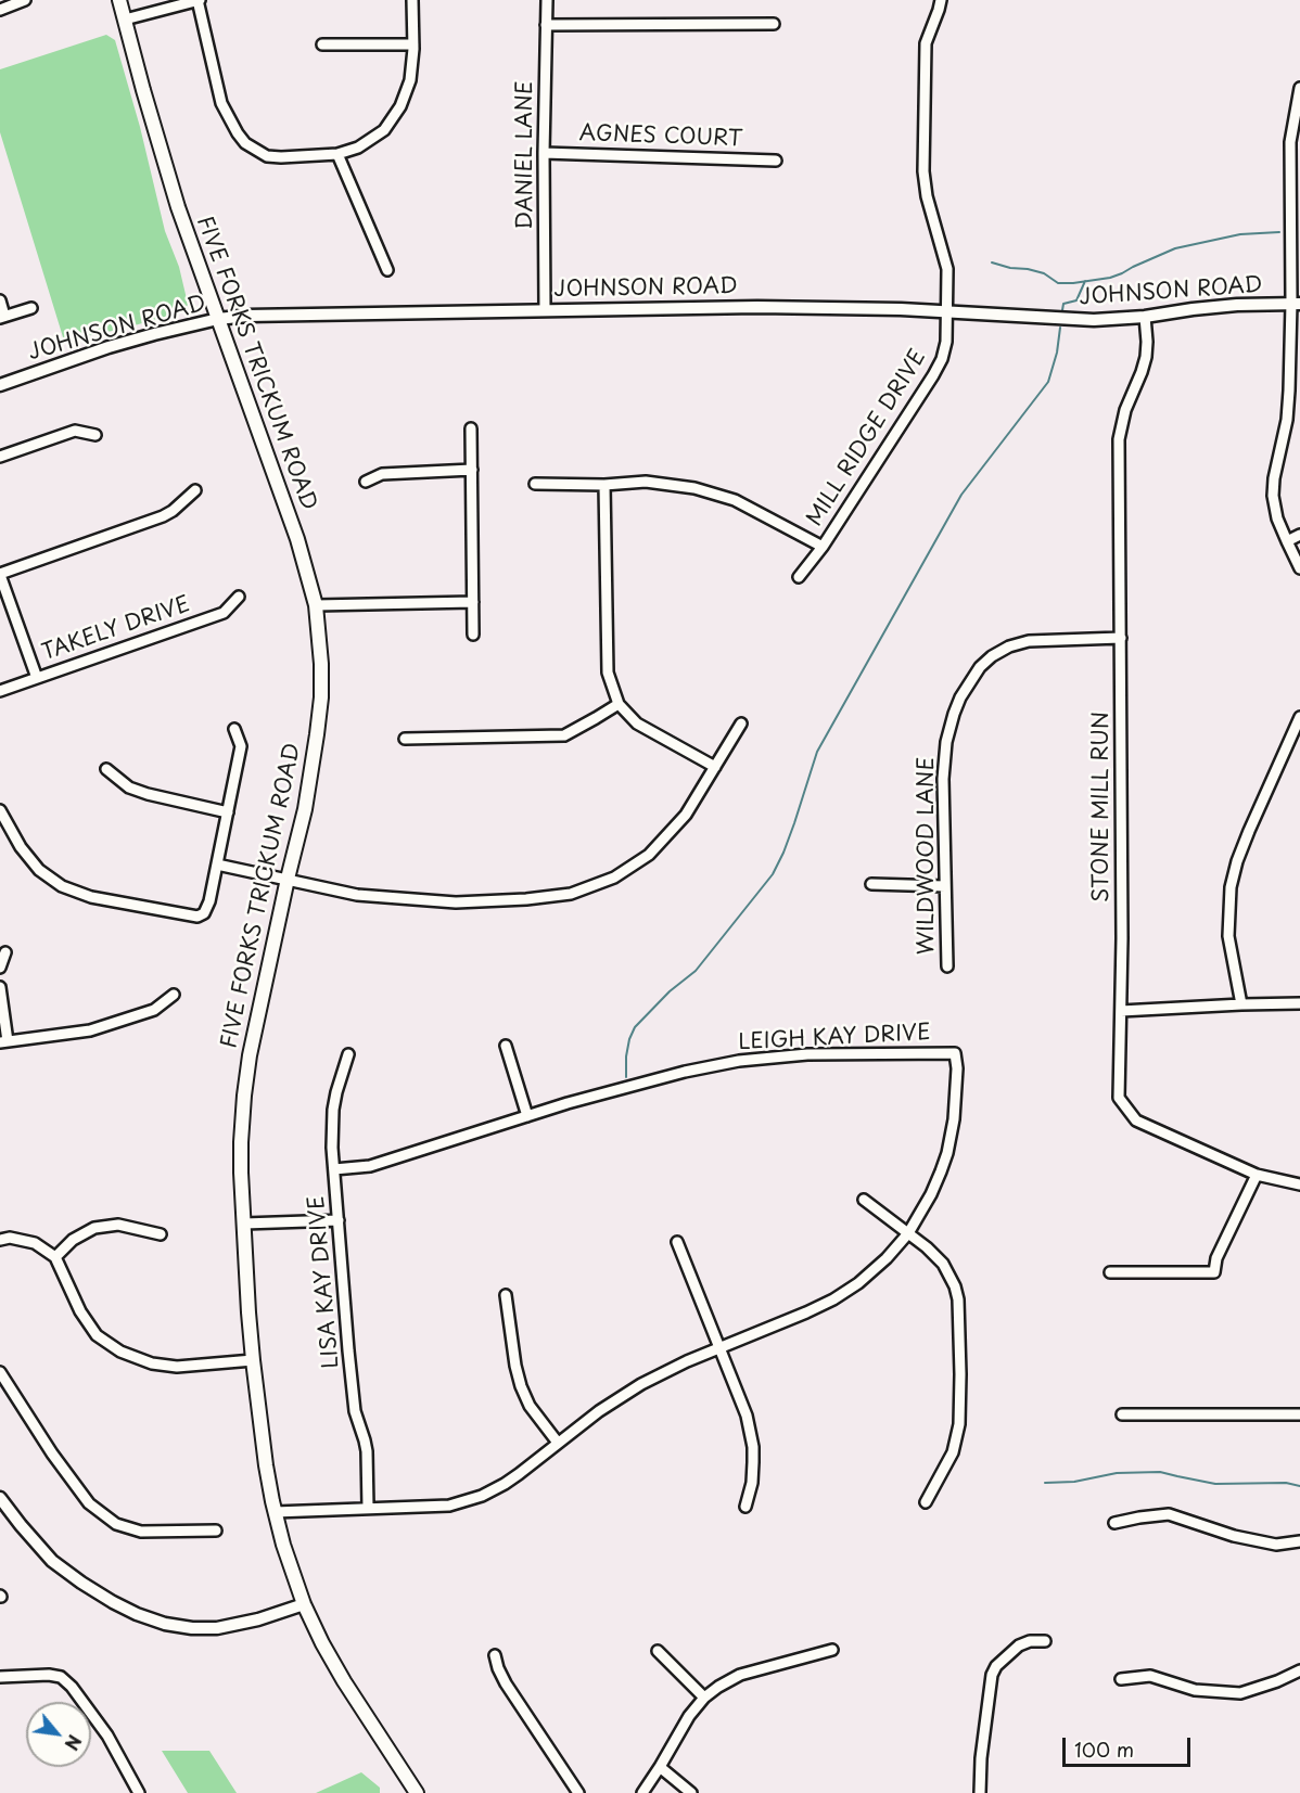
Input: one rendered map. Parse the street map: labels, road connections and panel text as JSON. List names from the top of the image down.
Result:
{
  "streets": {
    "main road": ["FIVE FORKS TRICKUM ROAD"],
    "street": [
      "AGNES COURT",
      "DANIEL LANE",
      "JOHNSON ROAD",
      "MILL RIDGE DRIVE",
      "TAKELY DRIVE",
      "STONE MILL RUN",
      "WILDWOOD LANE",
      "LEIGH KAY DRIVE",
      "LISA KAY DRIVE"
    ]
  },
  "crossings": [
    ["AGNES COURT", "DANIEL LANE"],
    ["DANIEL LANE", "JOHNSON ROAD"],
    ["JOHNSON ROAD", "FIVE FORKS TRICKUM ROAD"],
    ["JOHNSON ROAD", "MILL RIDGE DRIVE"],
    ["JOHNSON ROAD", "STONE MILL RUN"],
    ["FIVE FORKS TRICKUM ROAD", "LEIGH KAY DRIVE"],
    ["STONE MILL RUN", "WILDWOOD LANE"],
    ["LEIGH KAY DRIVE", "LISA KAY DRIVE"]
  ],
  "scale_bar": "100 m",
  "north": "bottom right"
}
